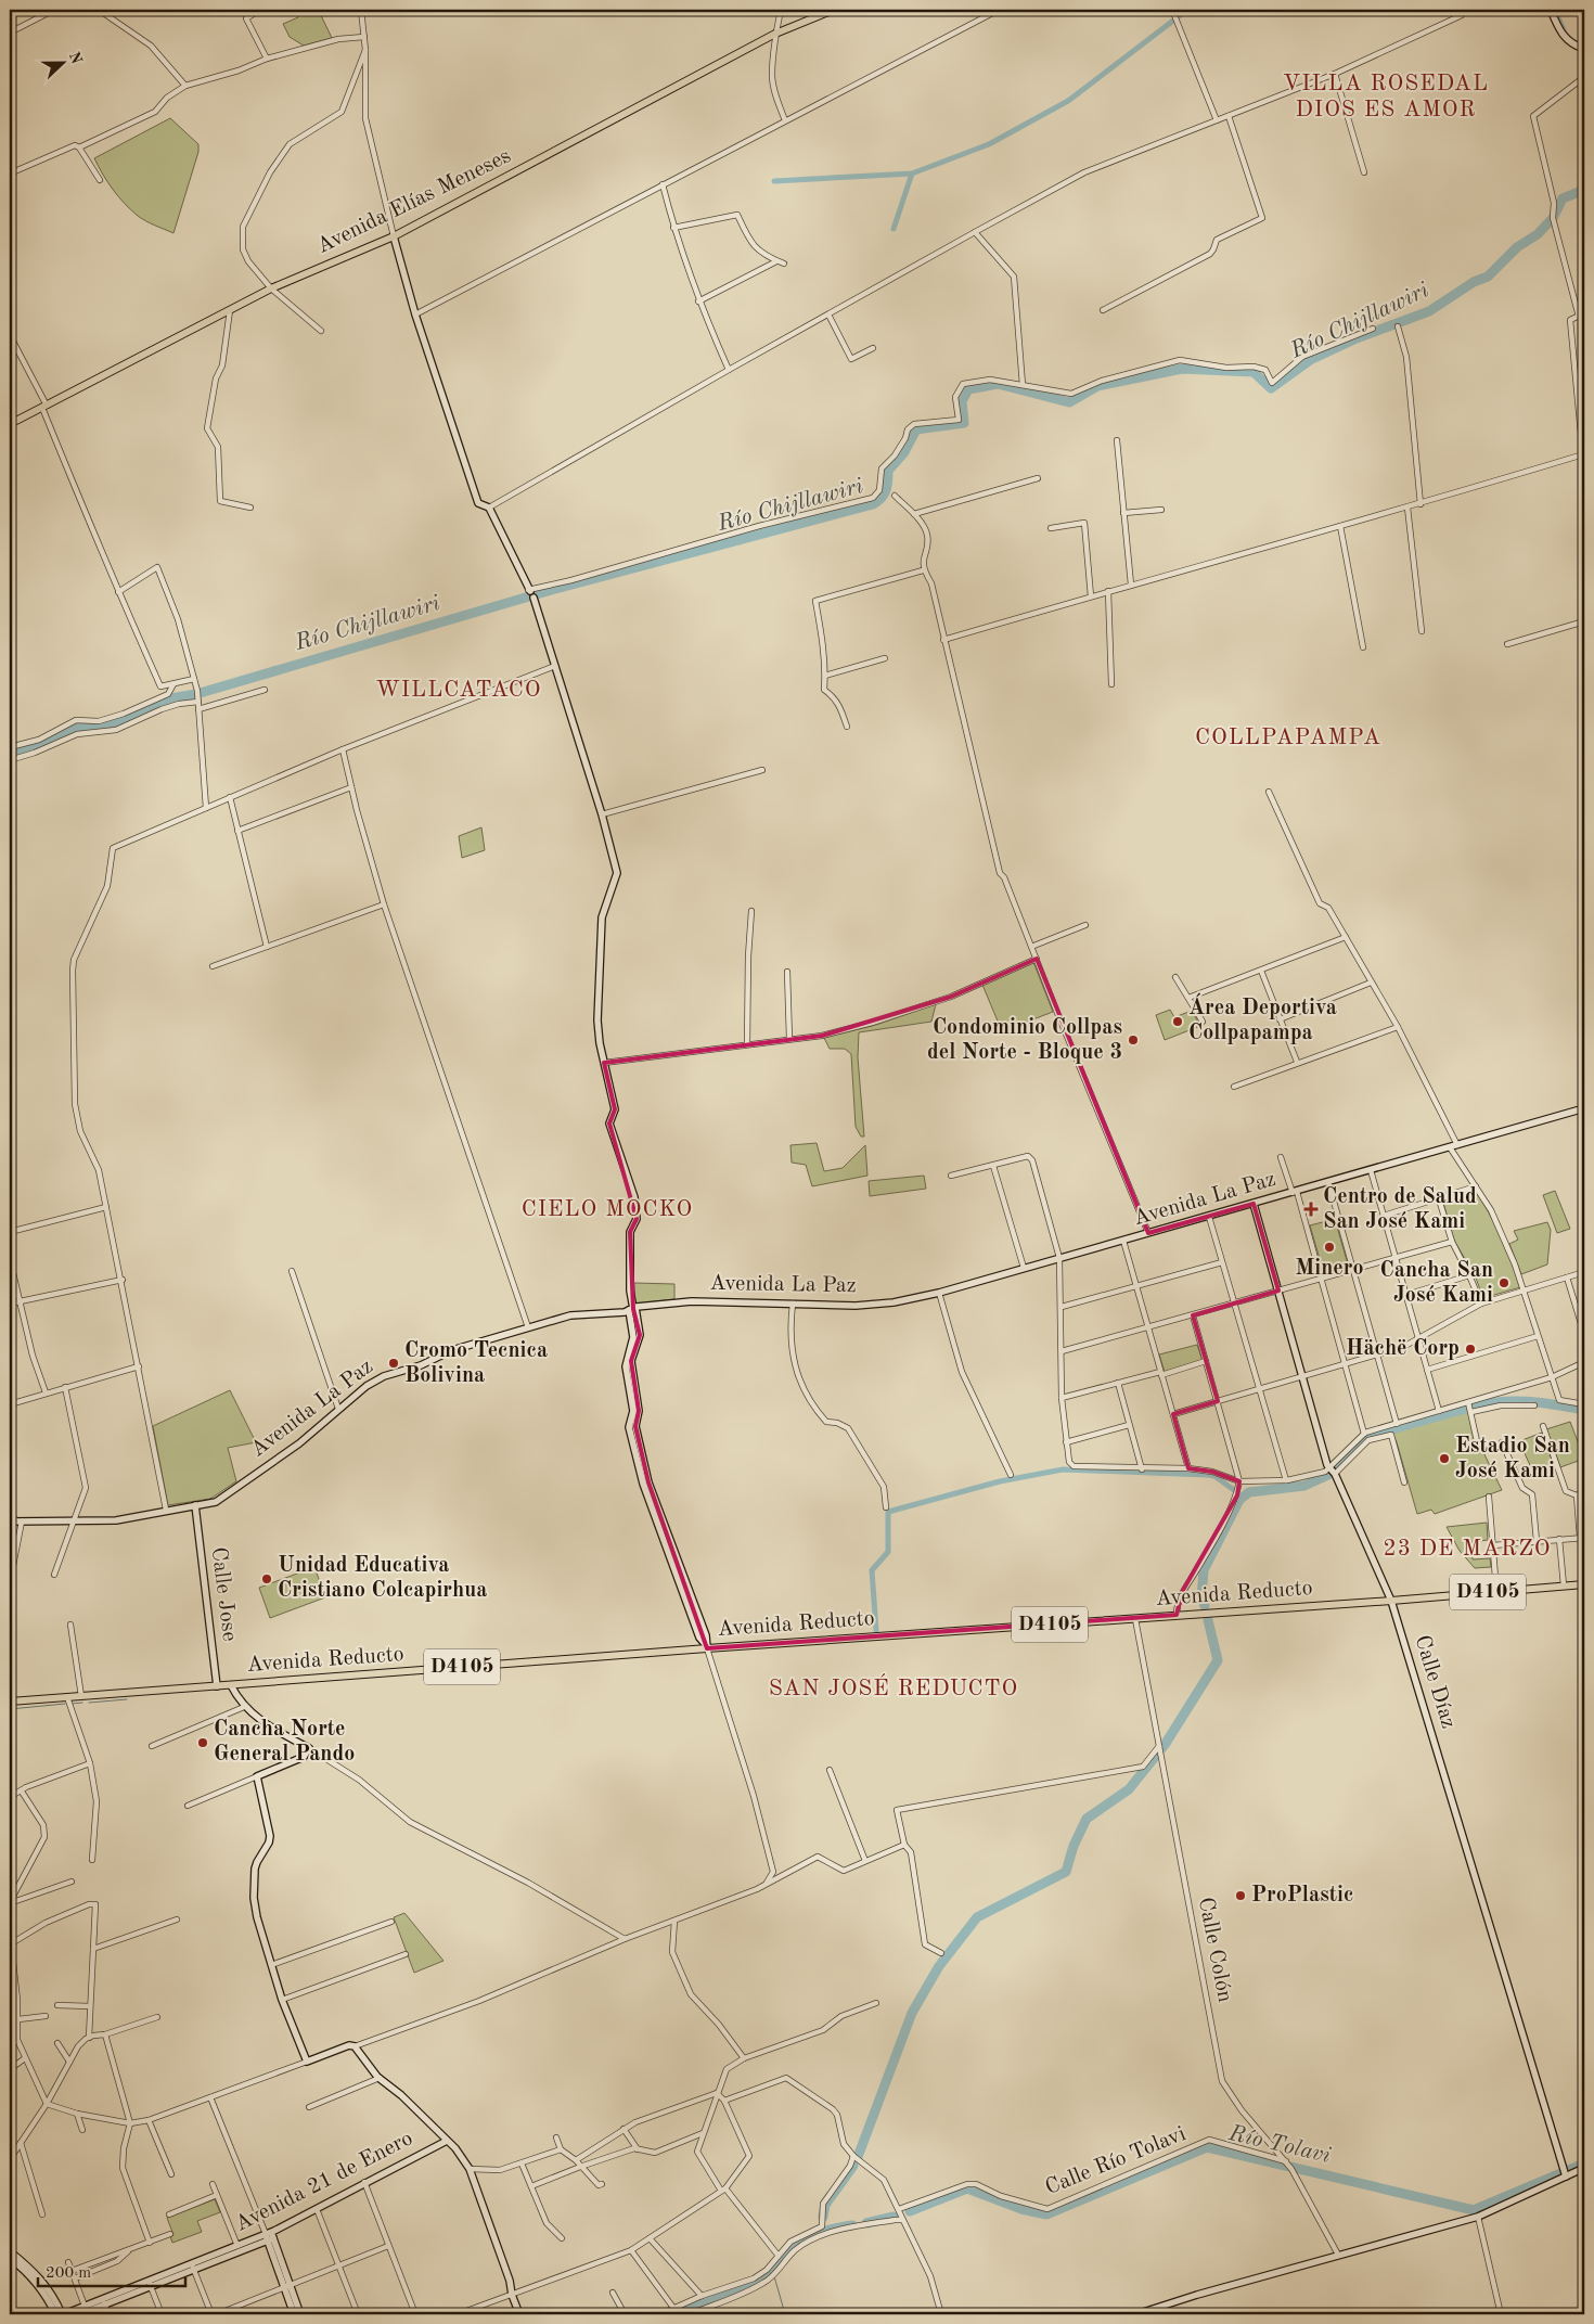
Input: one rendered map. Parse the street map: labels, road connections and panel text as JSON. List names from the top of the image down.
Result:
{
  "streets": {
    "main road": ["Avenida Elías Meneses", "D4105", "Avenida Reducto"],
    "street": [
      "Avenida La Paz",
      "Calle Jose",
      "Calle Díaz",
      "Calle Colón",
      "Calle Río Tolavi",
      "Avenida 21 de Enero"
    ]
  },
  "crossings": [
    ["Avenida La Paz", "Calle Jose"],
    ["Avenida La Paz", "Calle Díaz"],
    ["Calle Jose", "Avenida Reducto"],
    ["Avenida Reducto", "Calle Díaz"],
    ["Avenida Reducto", "Calle Colón"],
    ["Calle Colón", "Calle Río Tolavi"]
  ],
  "districts": [
    "VILLA ROSEDAL DIOS ES AMOR",
    "WILLCATACO",
    "COLLPAPAMPA",
    "CIELO MOCKO",
    "23 DE MARZO",
    "SAN JOSÉ REDUCTO"
  ],
  "water": ["Río Chijllawiri", "Río Tolavi"],
  "places": {
    "other": [
      "Área Deportiva Collpapampa",
      "Condominio Collpas del Norte - Bloque 3",
      "Minero",
      "Cancha San José Kami",
      "Hächë Corp",
      "Cromo Tecnica Bolivina",
      "Estadio San José Kami",
      "Unidad Educativa Cristiano Colcapirhua",
      "Cancha Norte General Pando",
      "ProPlastic"
    ],
    "health": ["Centro de Salud San José Kami"]
  },
  "scale_bar": "200 m",
  "north": "right"
}
